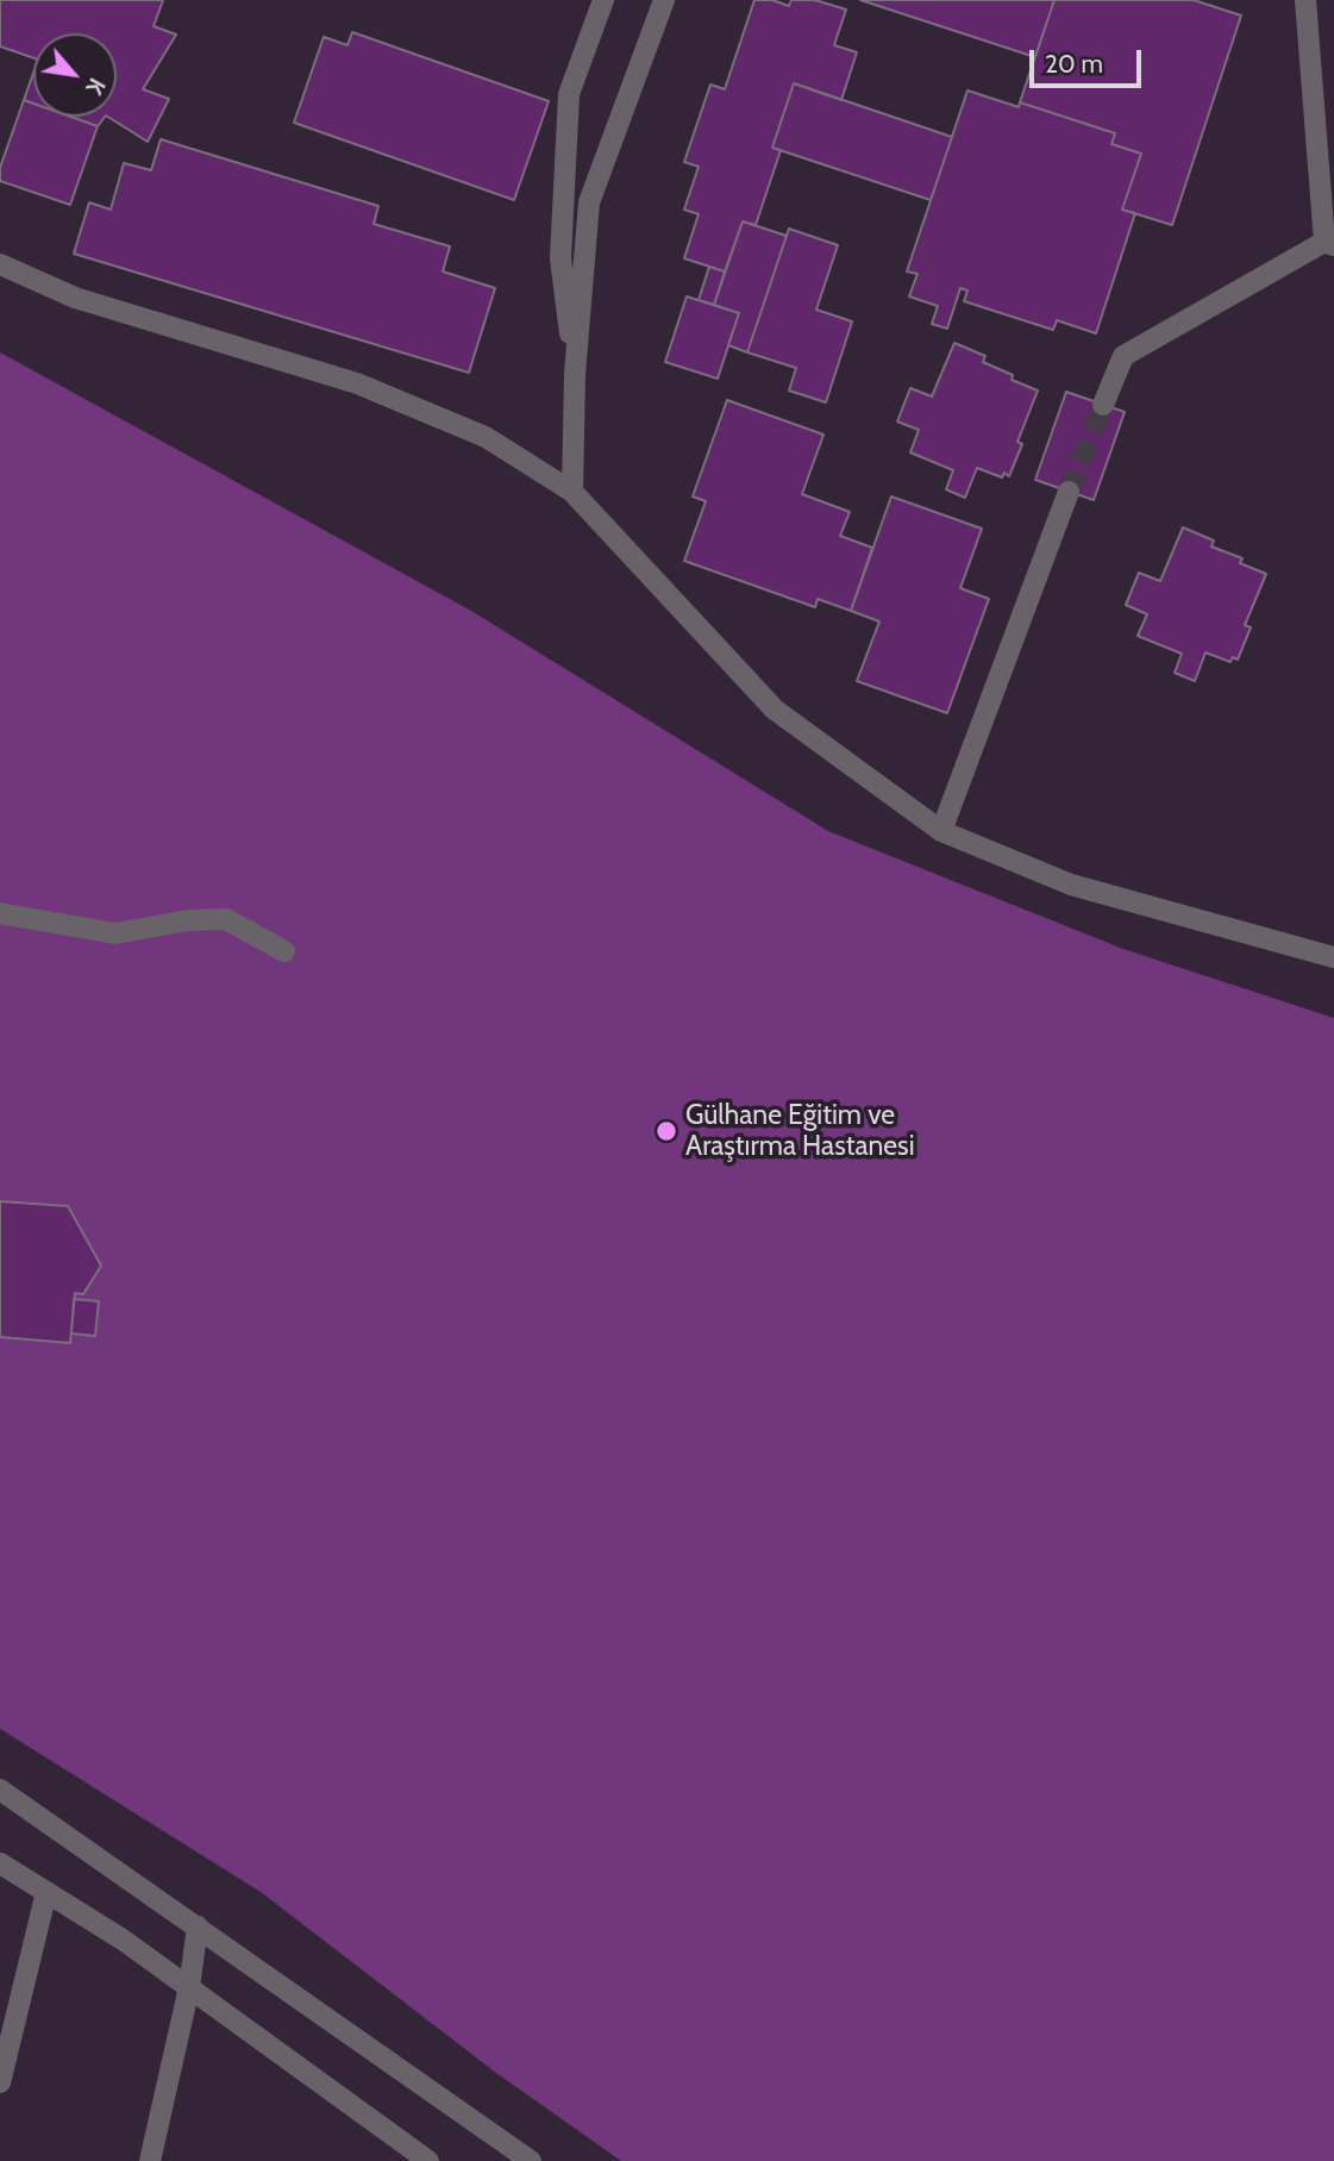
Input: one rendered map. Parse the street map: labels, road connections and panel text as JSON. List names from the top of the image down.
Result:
{
  "places": ["Gülhane Eğitim ve Araştırma Hastanesi"],
  "scale_bar": "20 m",
  "north": "bottom right"
}
